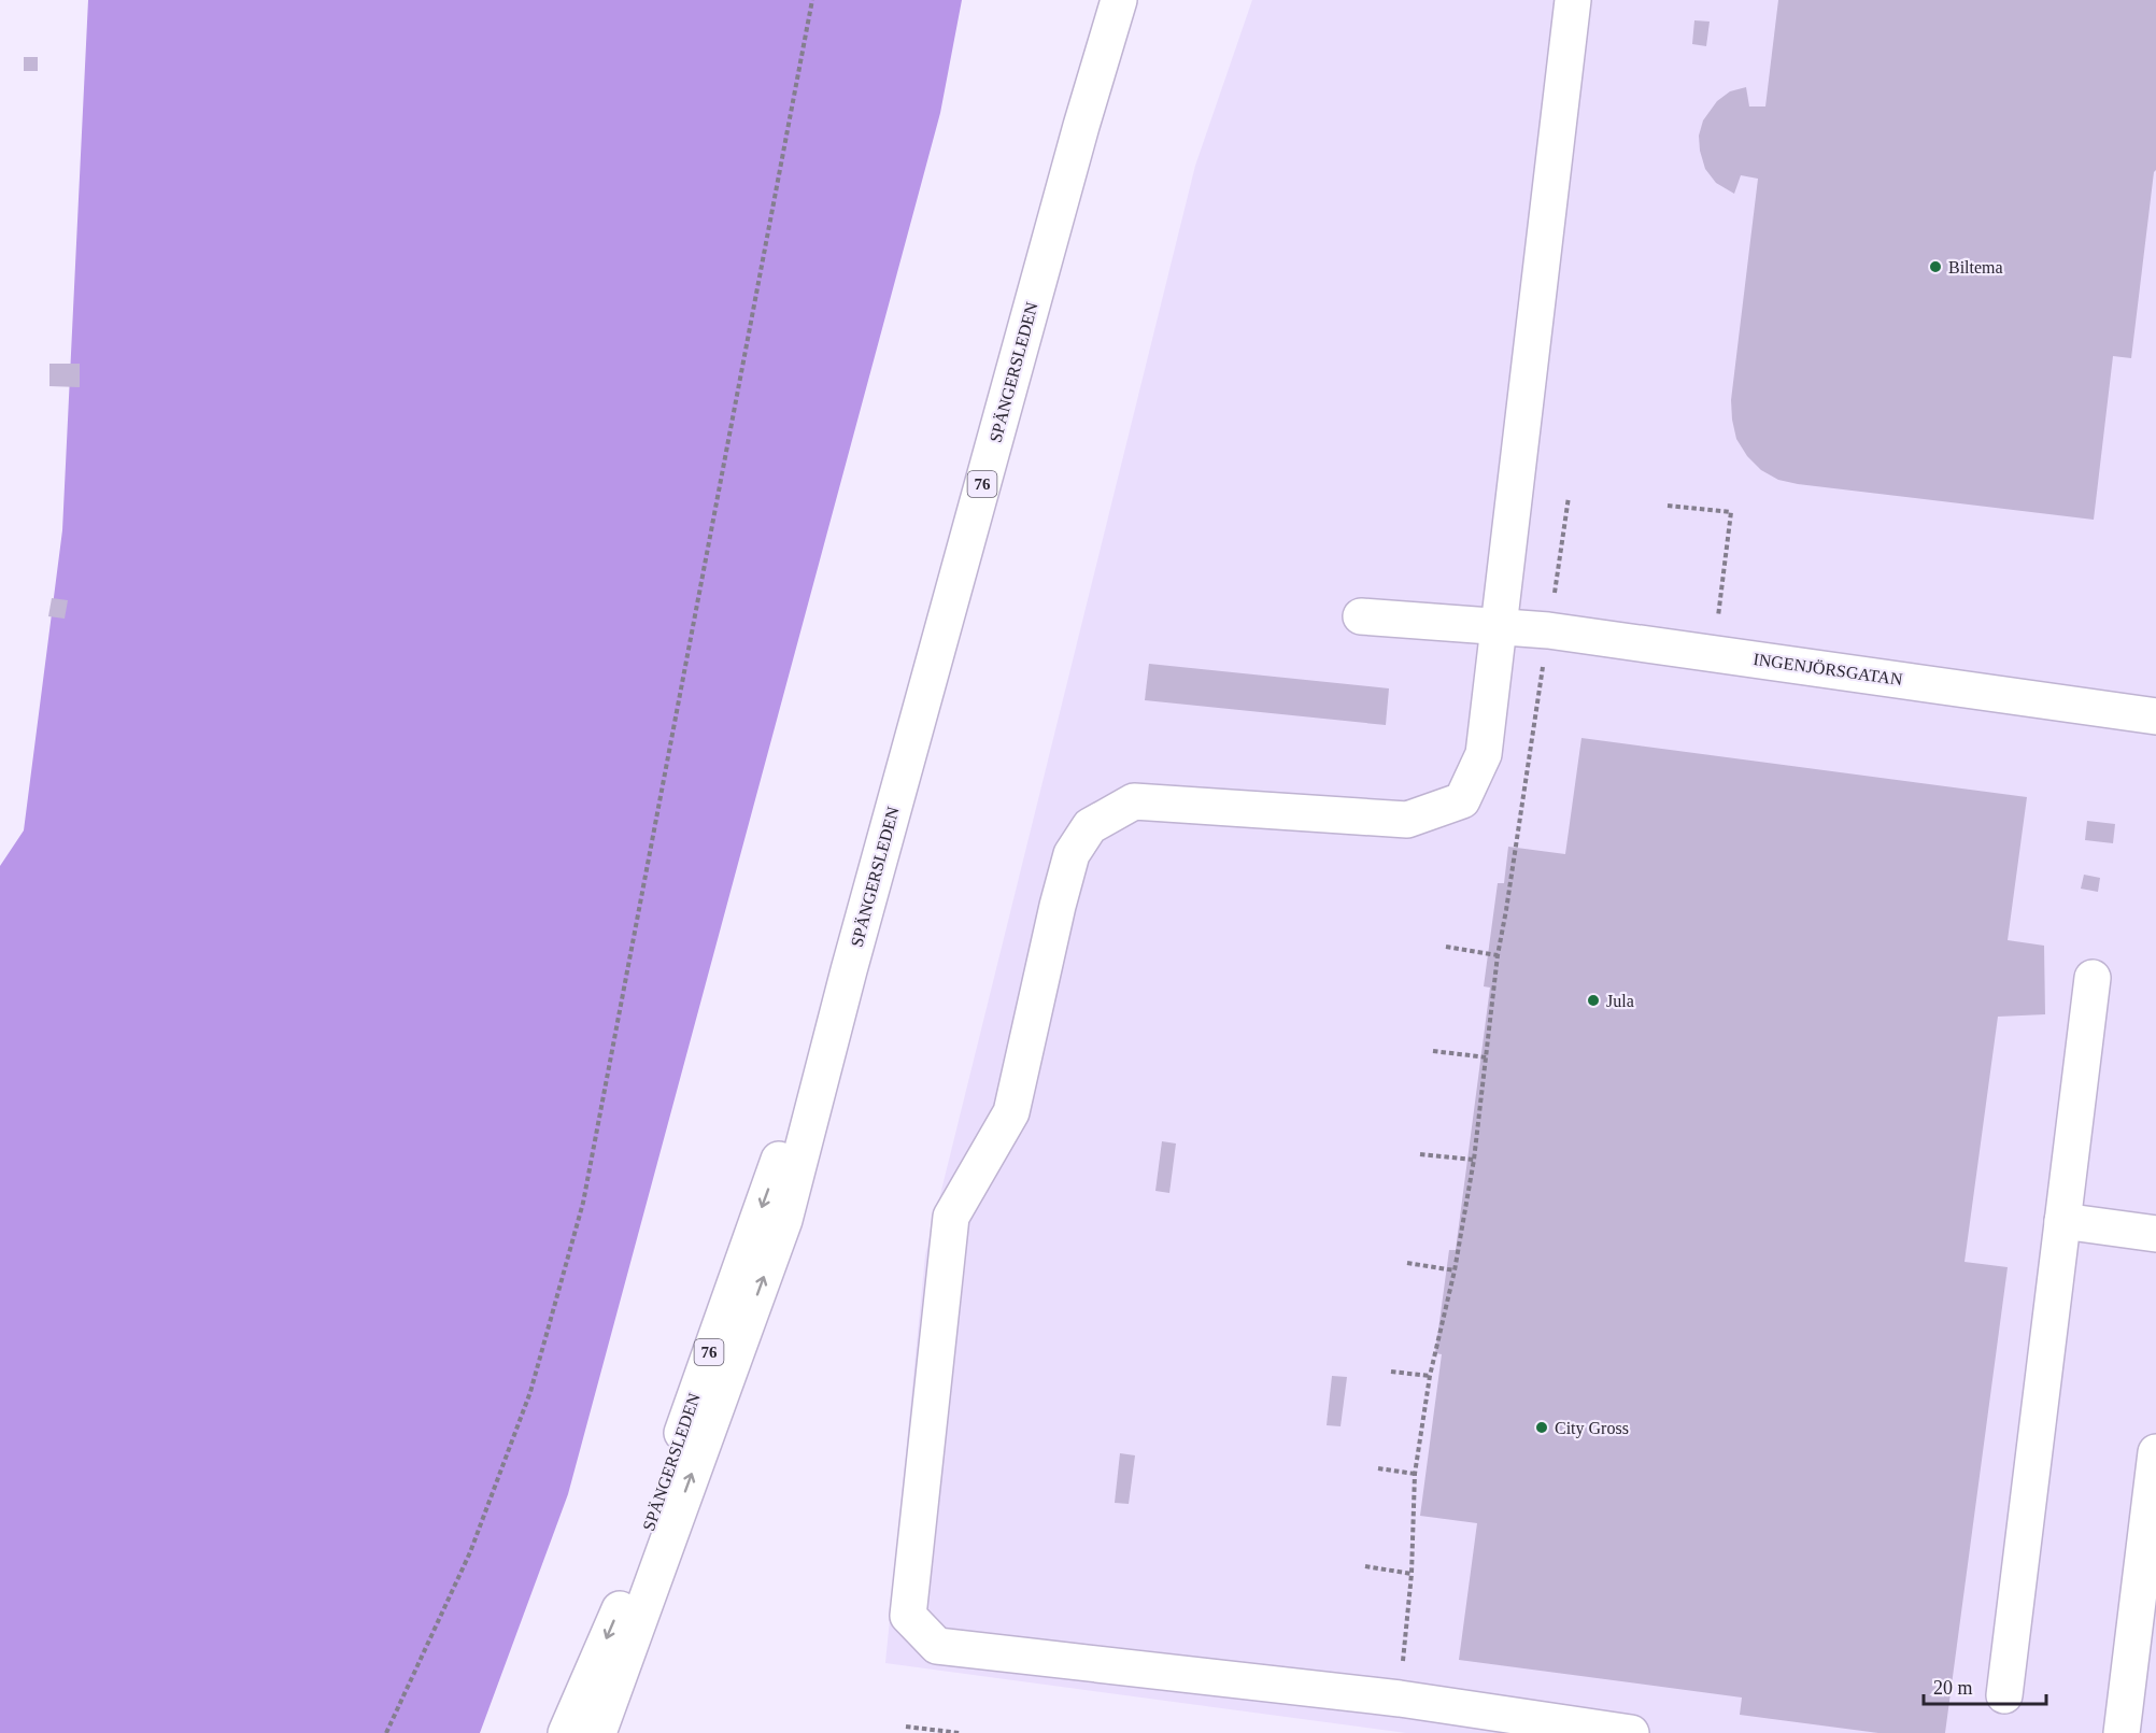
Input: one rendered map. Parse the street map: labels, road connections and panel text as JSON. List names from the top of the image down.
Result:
{
  "streets": {
    "main road": ["SPÄNGERSLEDEN", "76", "INGENJÖRSGATAN"]
  },
  "places": ["Biltema", "Jula", "City Gross"],
  "scale_bar": "20 m"
}
